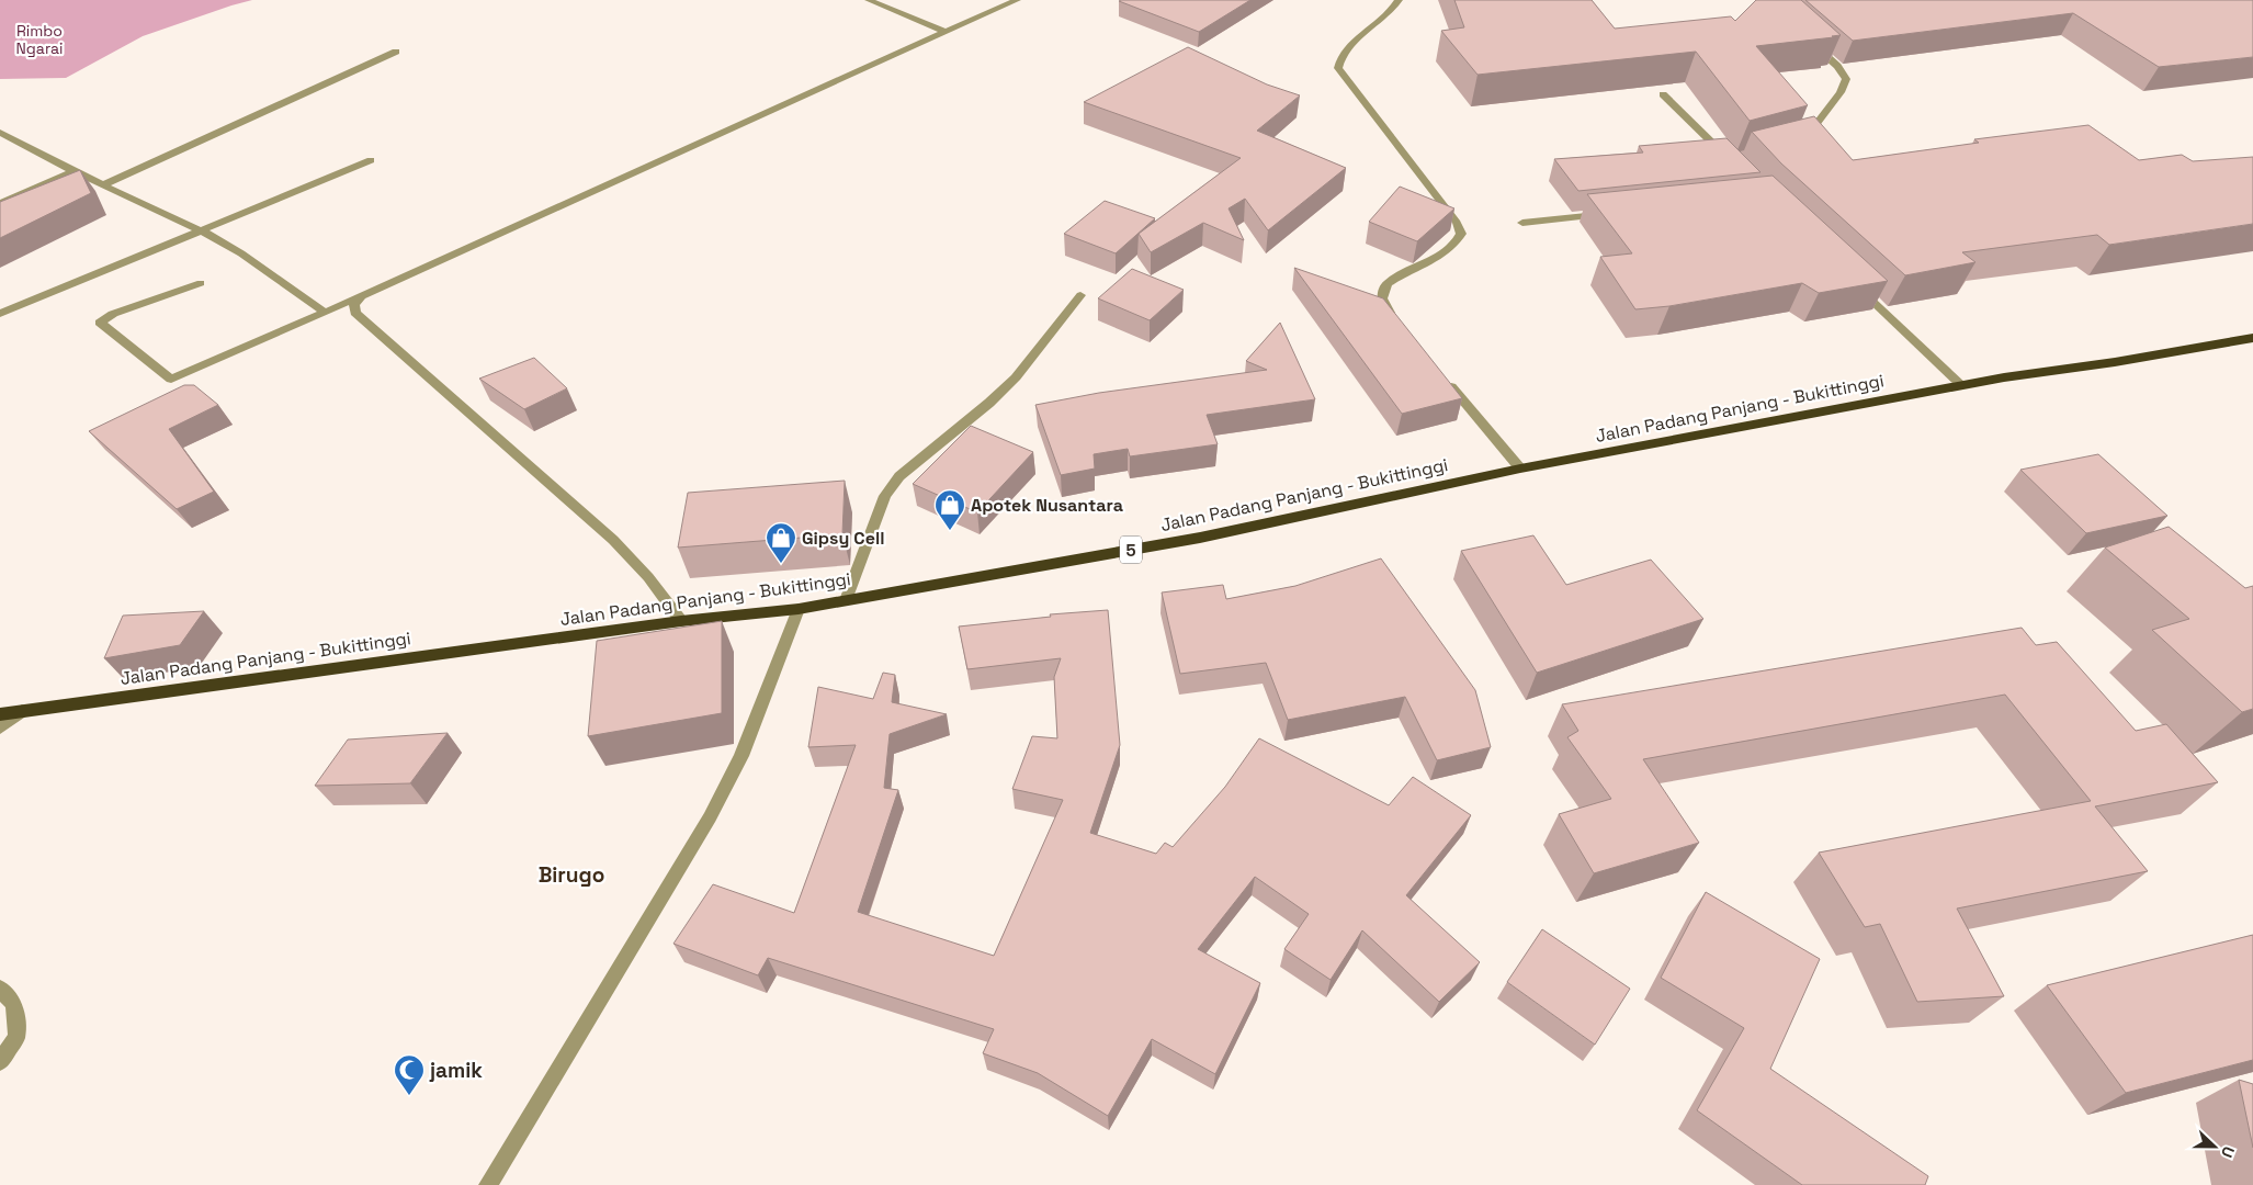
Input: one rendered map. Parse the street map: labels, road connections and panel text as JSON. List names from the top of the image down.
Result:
{
  "streets": {
    "highway": ["Jalan Padang Panjang - Bukittinggi", "5"]
  },
  "districts": ["Birugo"],
  "parks": ["Rimbo Ngarai"],
  "places": {
    "shop": ["Apotek Nusantara", "Gipsy Cell"],
    "mosque": ["jamik"]
  },
  "north": "right"
}
